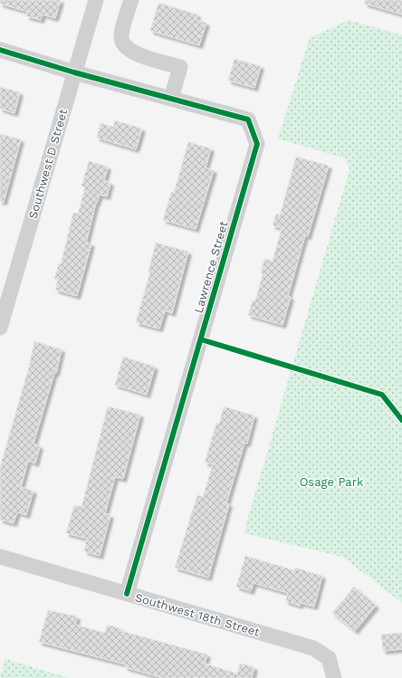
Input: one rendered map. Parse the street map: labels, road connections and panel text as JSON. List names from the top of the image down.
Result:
{
  "streets": {
    "street": ["Southwest D Street", "Lawrence Street", "Southwest 18th Street"]
  },
  "crossings": [
    ["Southwest D Street", "Lawrence Street"],
    ["Lawrence Street", "Southwest 18th Street"]
  ],
  "parks": ["Osage Park"]
}
